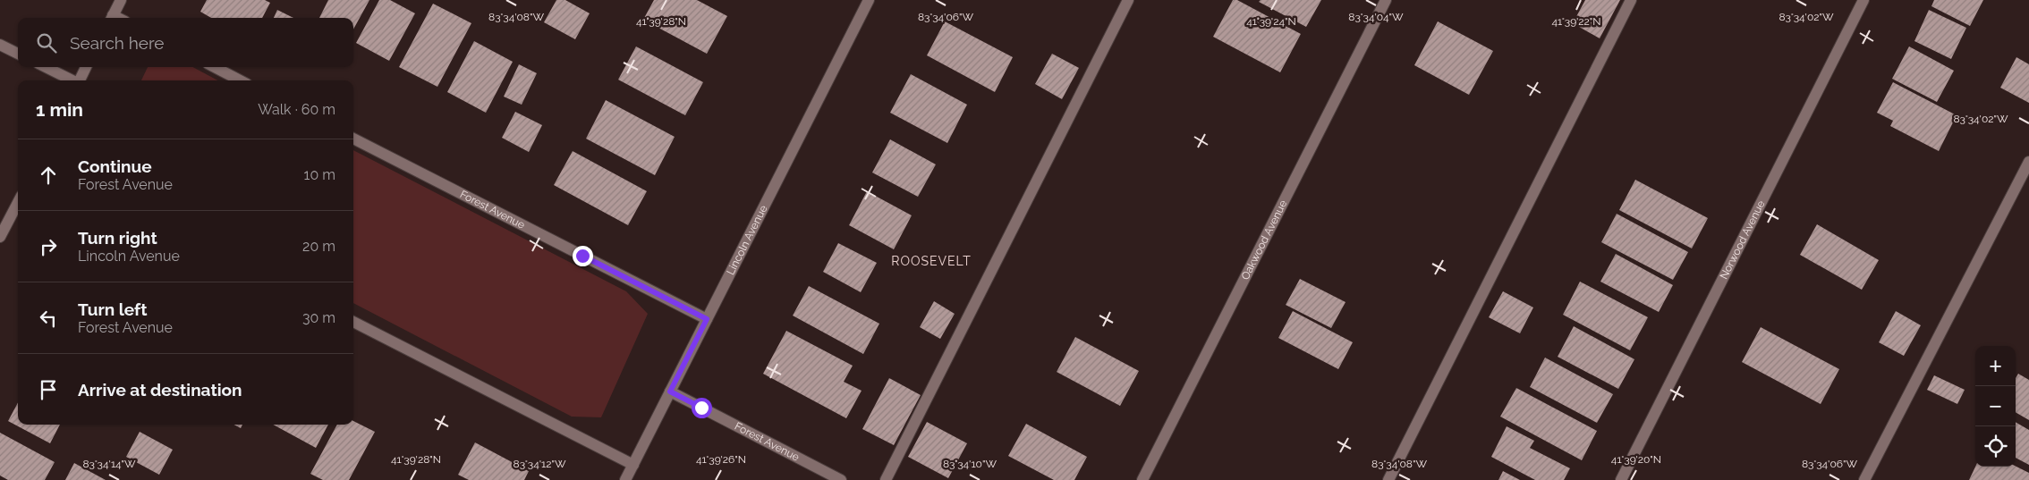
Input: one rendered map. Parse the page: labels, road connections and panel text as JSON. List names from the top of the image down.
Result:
{
  "streets": {
    "street": [
      "Forest Avenue",
      "Lincoln Avenue",
      "Oakwood Avenue",
      "Norwood Avenue"
    ]
  },
  "crossings": [
    ["Forest Avenue", "Lincoln Avenue"]
  ],
  "districts": ["ROOSEVELT"],
  "page": {
    "search": "Search here",
    "heading": ["1 min", "Walk · 60 m"],
    "list": [
      ["Continue", "Forest Avenue", "10 m"],
      ["Turn right", "Lincoln Avenue", "20 m"],
      ["Turn left", "Forest Avenue", "30 m"],
      "Arrive at destination"
    ],
    "map_buttons": ["+", "−"]
  },
  "coordinates": [
    "83°34'08\"W",
    "83°34'06\"W",
    "83°34'04\"W",
    "83°34'02\"W",
    "41°39'28\"N",
    "41°39'24\"N",
    "41°39'22\"N",
    "41°39'26\"N",
    "41°39'20\"N",
    "83°34'14\"W",
    "83°34'12\"W",
    "83°34'10\"W"
  ]
}
